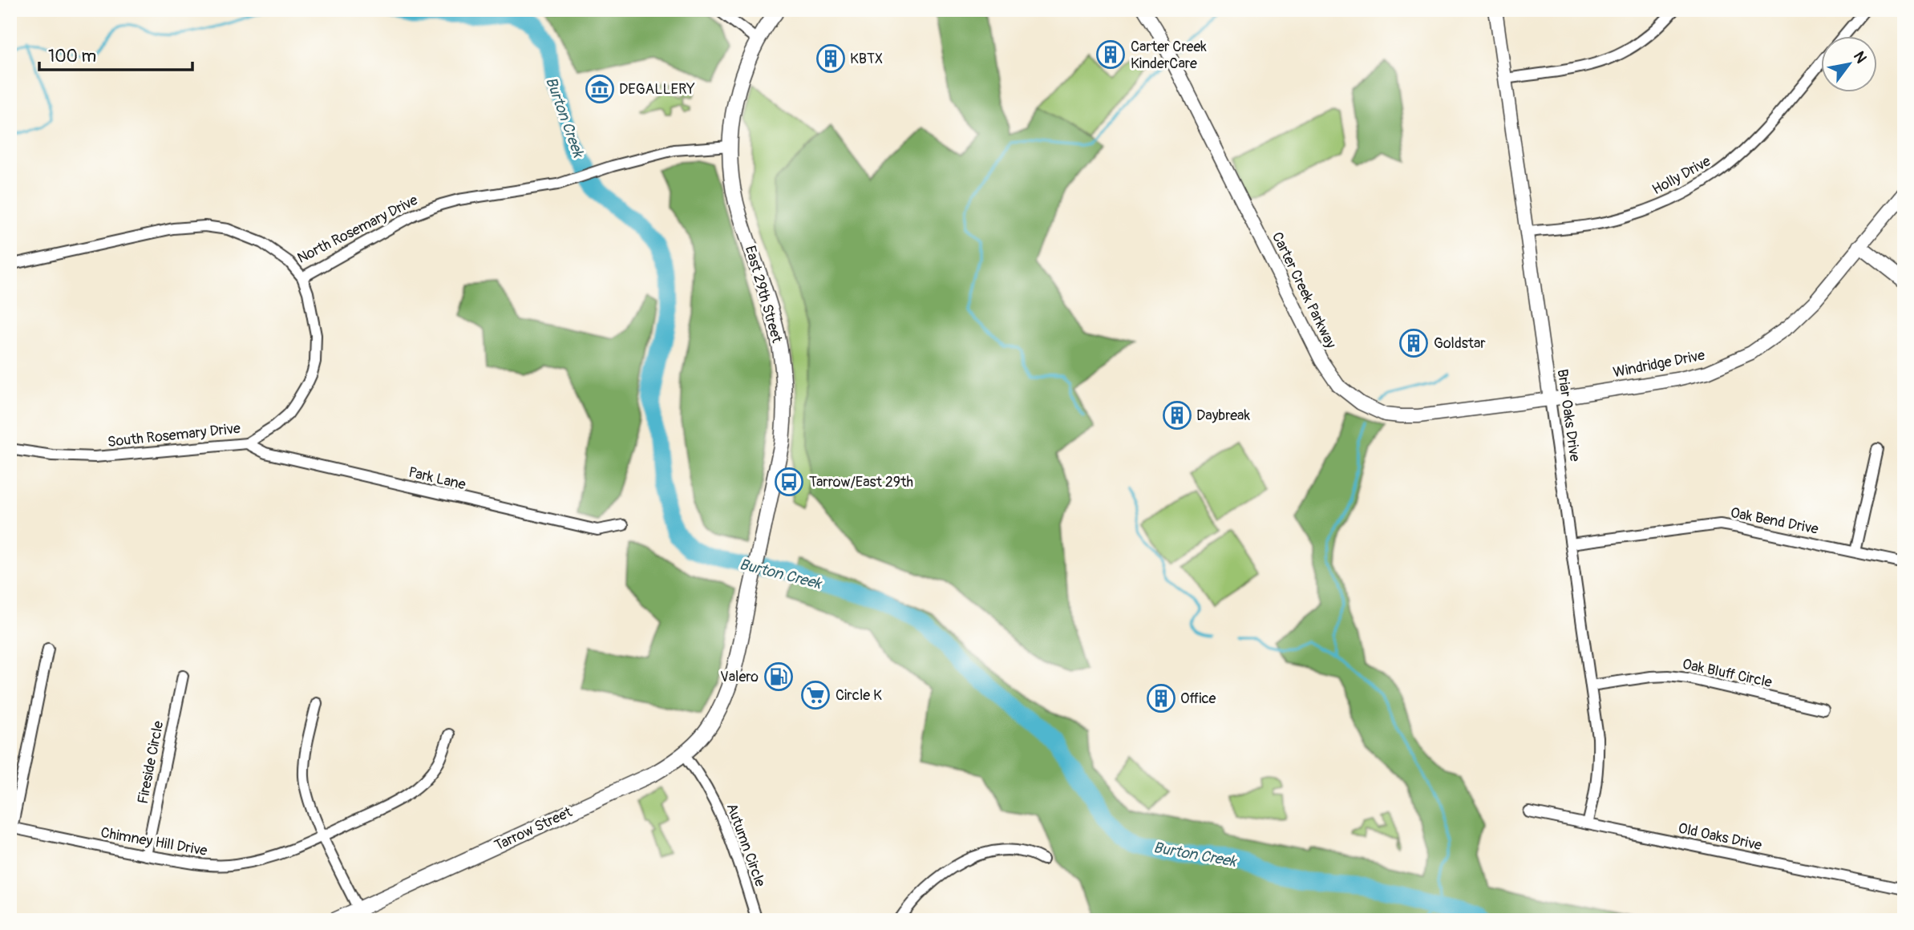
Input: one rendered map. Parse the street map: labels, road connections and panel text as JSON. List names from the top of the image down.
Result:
{
  "streets": {
    "main road": ["East 29th Street", "Tarrow Street"],
    "street": [
      "Holly Drive",
      "North Rosemary Drive",
      "Carter Creek Parkway",
      "Windridge Drive",
      "Briar Oaks Drive",
      "South Rosemary Drive",
      "Park Lane",
      "Oak Bend Drive",
      "Oak Bluff Circle",
      "Fireside Circle",
      "Old Oaks Drive",
      "Chimney Hill Drive",
      "Autumn Circle"
    ]
  },
  "crossings": [
    ["Holly Drive", "Briar Oaks Drive"],
    ["North Rosemary Drive", "East 29th Street"],
    ["North Rosemary Drive", "South Rosemary Drive"],
    ["Carter Creek Parkway", "Windridge Drive"],
    ["Carter Creek Parkway", "Briar Oaks Drive"],
    ["East 29th Street", "Tarrow Street"],
    ["Windridge Drive", "Briar Oaks Drive"],
    ["Briar Oaks Drive", "Oak Bend Drive"],
    ["Briar Oaks Drive", "Oak Bluff Circle"],
    ["Briar Oaks Drive", "Old Oaks Drive"],
    ["South Rosemary Drive", "Park Lane"],
    ["Fireside Circle", "Chimney Hill Drive"],
    ["Tarrow Street", "Autumn Circle"]
  ],
  "water": ["Burton Creek"],
  "places": {
    "building": [
      "Carter Creek KinderCare",
      "KBTX",
      "Goldstar",
      "Daybreak",
      "Office"
    ],
    "museum": ["DEGALLERY"],
    "bus stop": ["Tarrow/East 29th"],
    "fuel station": ["Valero"],
    "supermarket": ["Circle K"]
  },
  "scale_bar": "100 m",
  "north": "top right"
}
